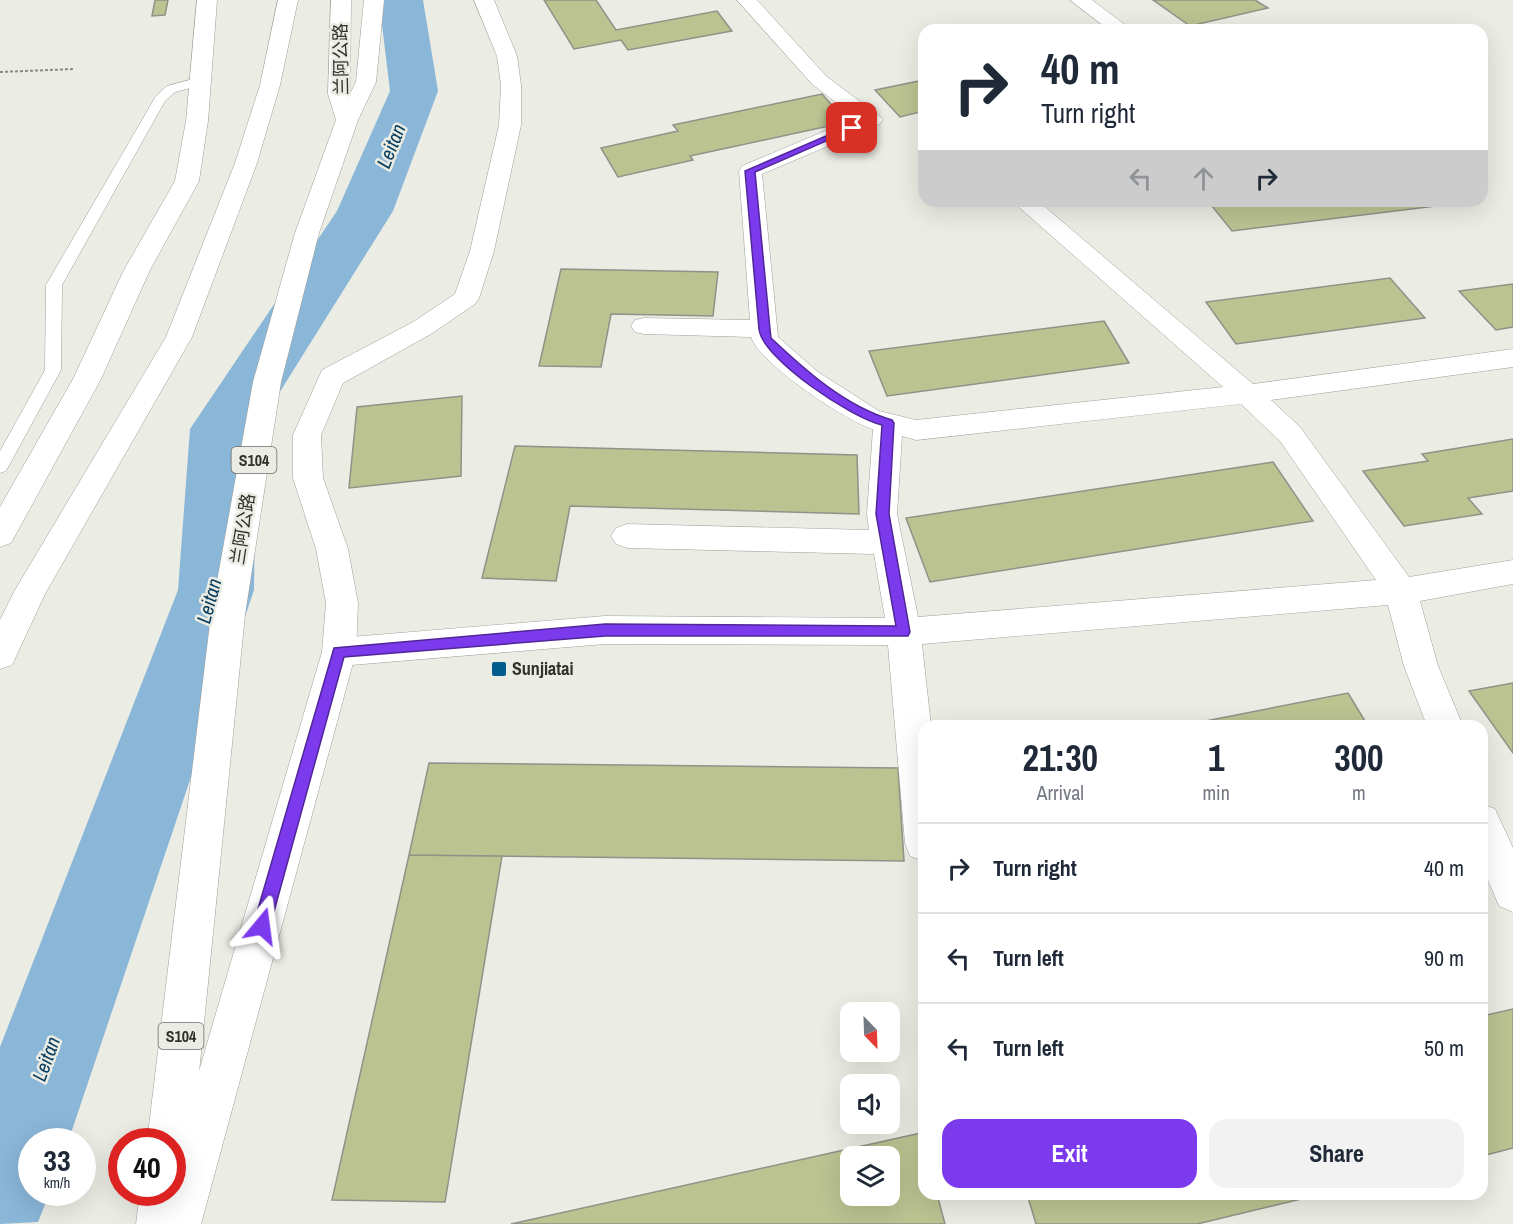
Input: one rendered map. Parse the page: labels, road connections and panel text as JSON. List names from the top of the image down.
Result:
{
  "streets": {
    "main road": ["兰阿公路", "S104"]
  },
  "water": ["Leitan"],
  "places": {
    "transit": ["Sunjiatai"]
  },
  "north": "bottom right",
  "page": {
    "turn": ["40 m", "Turn right"],
    "eta": [
      "21:30",
      "Arrival",
      "1",
      "min",
      "300",
      "m"
    ],
    "list": [
      {
        "name": "Turn right",
        "value": "40 m"
      },
      {
        "name": "Turn left",
        "value": "90 m"
      },
      {
        "name": "Turn left",
        "value": "50 m"
      }
    ],
    "buttons": ["Exit", "Share"],
    "speed": "33 km/h",
    "limit": "40"
  }
}
